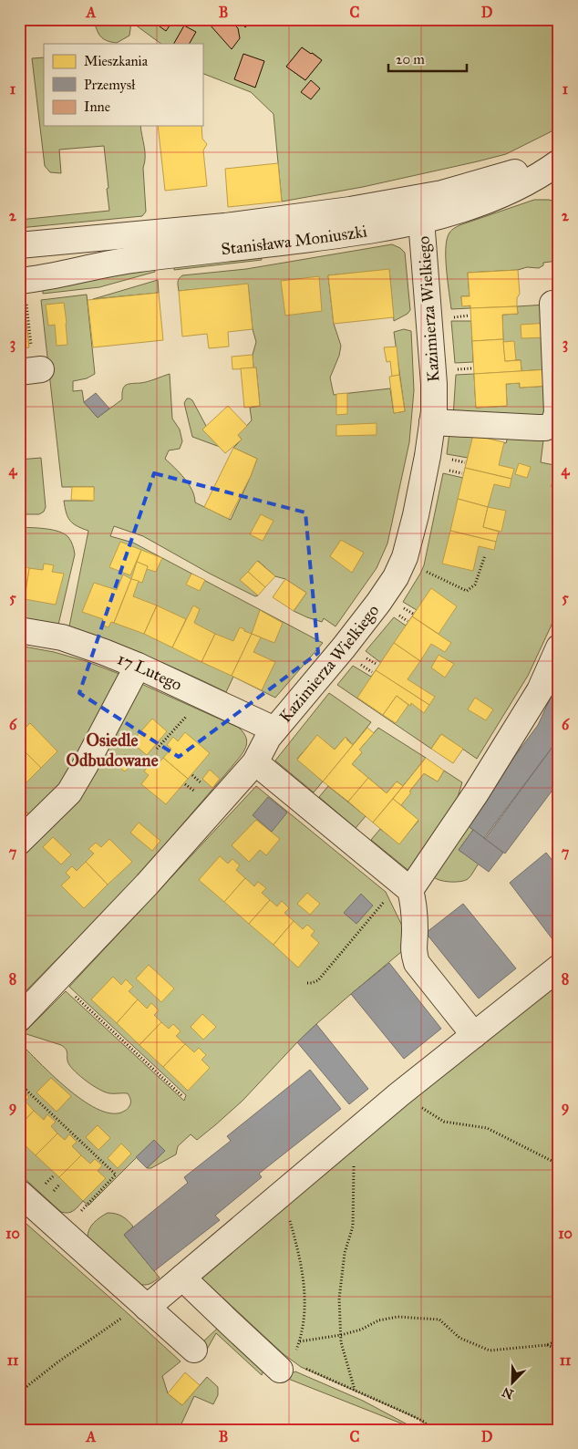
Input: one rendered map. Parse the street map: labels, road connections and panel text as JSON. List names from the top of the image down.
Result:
{
  "streets": {
    "street": ["Stanisława Moniuszki", "Kazimierza Wielkiego", "17 Lutego"]
  },
  "crossings": [
    ["Stanisława Moniuszki", "Kazimierza Wielkiego"],
    ["Kazimierza Wielkiego", "17 Lutego"]
  ],
  "districts": ["Osiedle Odbudowane"],
  "legend": ["Mieszkania", "Przemysł", "Inne"],
  "scale_bar": "20 m",
  "north": "bottom left",
  "grid": {
    "columns": [
      "A",
      "B",
      "C",
      "D"
    ],
    "rows": [
      "1",
      "2",
      "3",
      "4",
      "5",
      "6",
      "7",
      "8",
      "9",
      "10",
      "11"
    ]
  }
}
